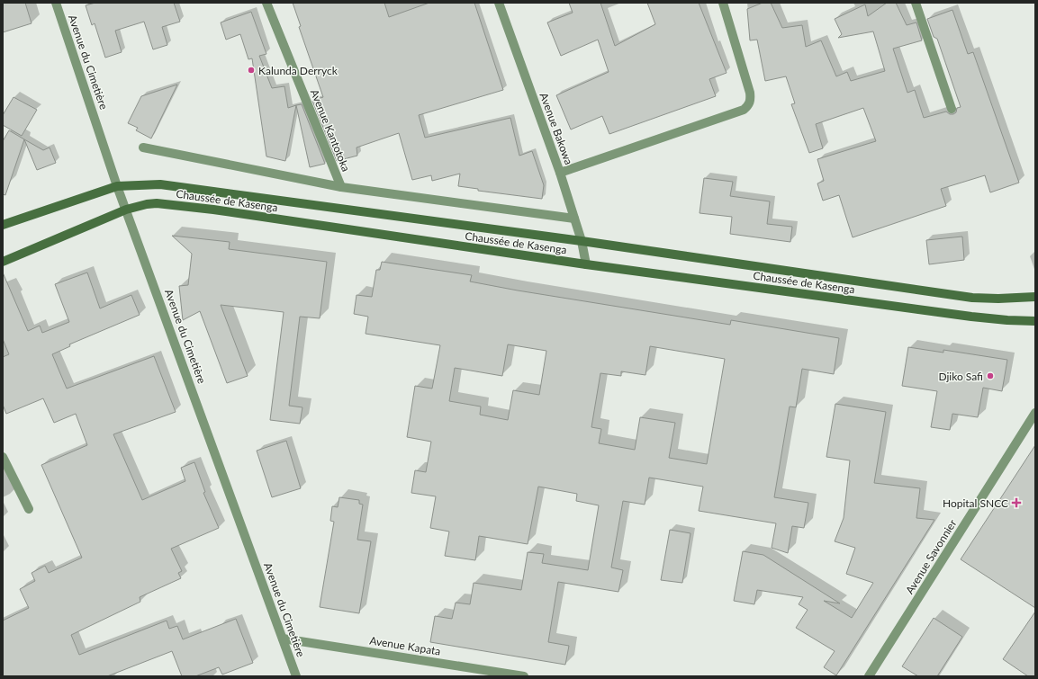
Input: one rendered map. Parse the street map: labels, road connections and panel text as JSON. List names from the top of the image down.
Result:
{
  "streets": {
    "main road": ["Chaussée de Kasenga"],
    "street": [
      "Avenue du Cimetière",
      "Avenue Bakowa",
      "Avenue Kantotoka",
      "Avenue Savonnier",
      "Avenue Kapata"
    ]
  },
  "crossings": [
    ["Avenue du Cimetière", "Chaussée de Kasenga"],
    ["Avenue du Cimetière", "Avenue Kapata"],
    ["Avenue Bakowa", "Chaussée de Kasenga"]
  ],
  "places": {
    "other": ["Kalunda Derryck", "Djiko Safi"],
    "health": ["Hopital SNCC"]
  }
}
